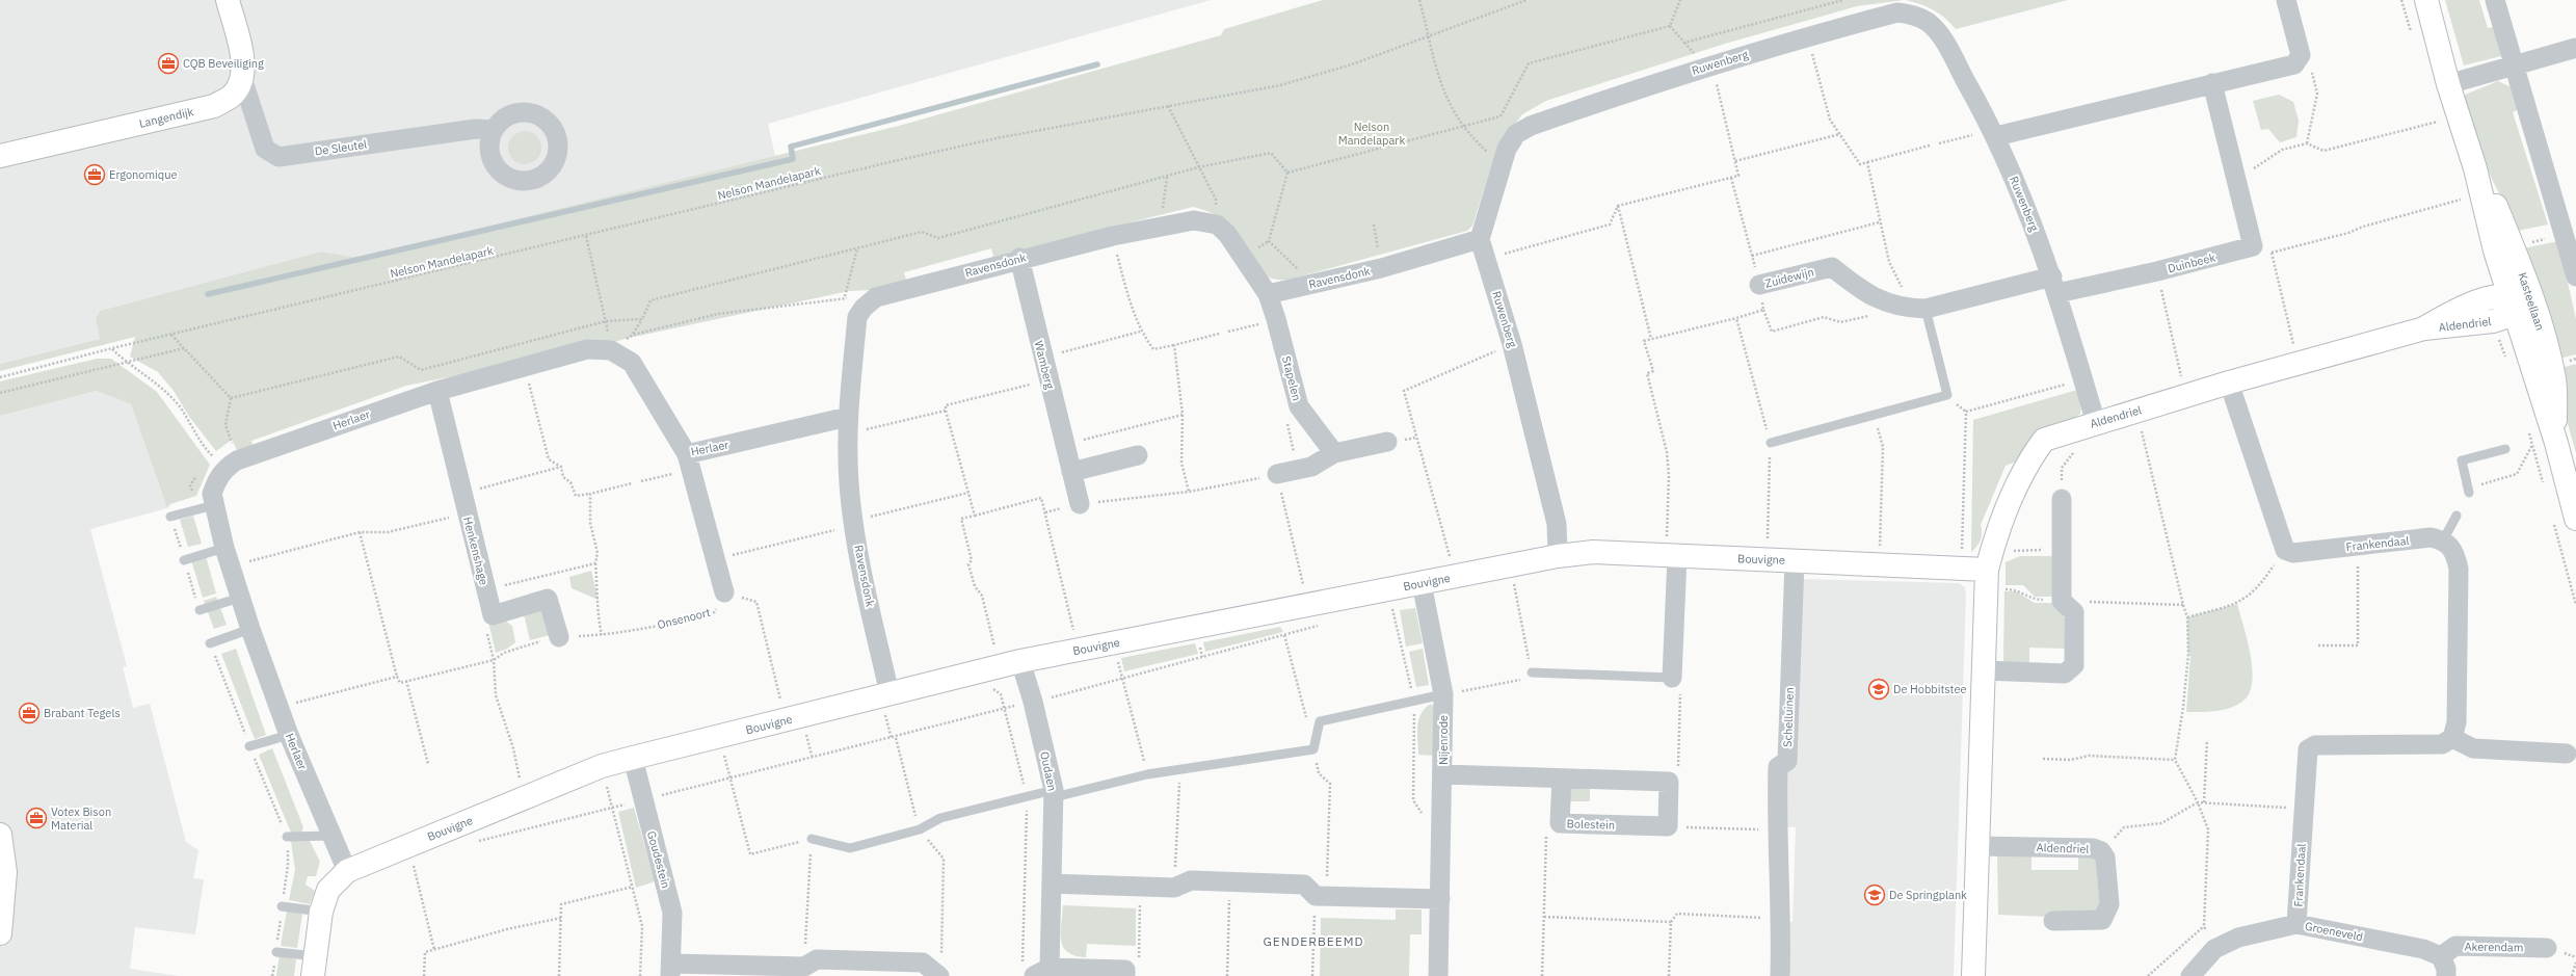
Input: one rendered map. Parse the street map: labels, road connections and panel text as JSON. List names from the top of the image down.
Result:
{
  "streets": {
    "street": [
      "Ruwenberg",
      "Langendijk",
      "De Sleutel",
      "Duinbeek",
      "Ravensdonk",
      "Zuidewijn",
      "Kasteellaan",
      "Aldendriel",
      "Wamberg",
      "Stapelen",
      "Herlaer",
      "Frankendaal",
      "Henkenshage",
      "Bouvigne",
      "Schelluinen",
      "Nijenrode",
      "Oudaen",
      "Bolestein",
      "Goudestein",
      "Groeneveld",
      "Akerendam"
    ],
    "path": ["Nelson Mandelapark", "Onsenoort"]
  },
  "crossings": [
    ["Ruwenberg", "Duinbeek"],
    ["Ruwenberg", "Ravensdonk"],
    ["Ruwenberg", "Zuidewijn"],
    ["Ruwenberg", "Aldendriel"],
    ["Ruwenberg", "Bouvigne"],
    ["Langendijk", "De Sleutel"],
    ["Duinbeek", "Zuidewijn"],
    ["Ravensdonk", "Wamberg"],
    ["Ravensdonk", "Stapelen"],
    ["Ravensdonk", "Herlaer"],
    ["Ravensdonk", "Bouvigne"],
    ["Kasteellaan", "Aldendriel"],
    ["Aldendriel", "Bouvigne"],
    ["Herlaer", "Henkenshage"],
    ["Herlaer", "Bouvigne"],
    ["Frankendaal", "Groeneveld"],
    ["Henkenshage", "Onsenoort"],
    ["Bouvigne", "Schelluinen"],
    ["Bouvigne", "Nijenrode"],
    ["Bouvigne", "Oudaen"],
    ["Bouvigne", "Goudestein"],
    ["Groeneveld", "Akerendam"]
  ],
  "districts": ["GENDERBEEMD"],
  "parks": ["Nelson Mandelapark"],
  "places": {
    "office": [
      "CQB Beveiliging",
      "Ergonomique",
      "Brabant Tegels",
      "Votex Bison Material"
    ],
    "school or university": ["De Hobbitstee", "De Springplank"]
  }
}
